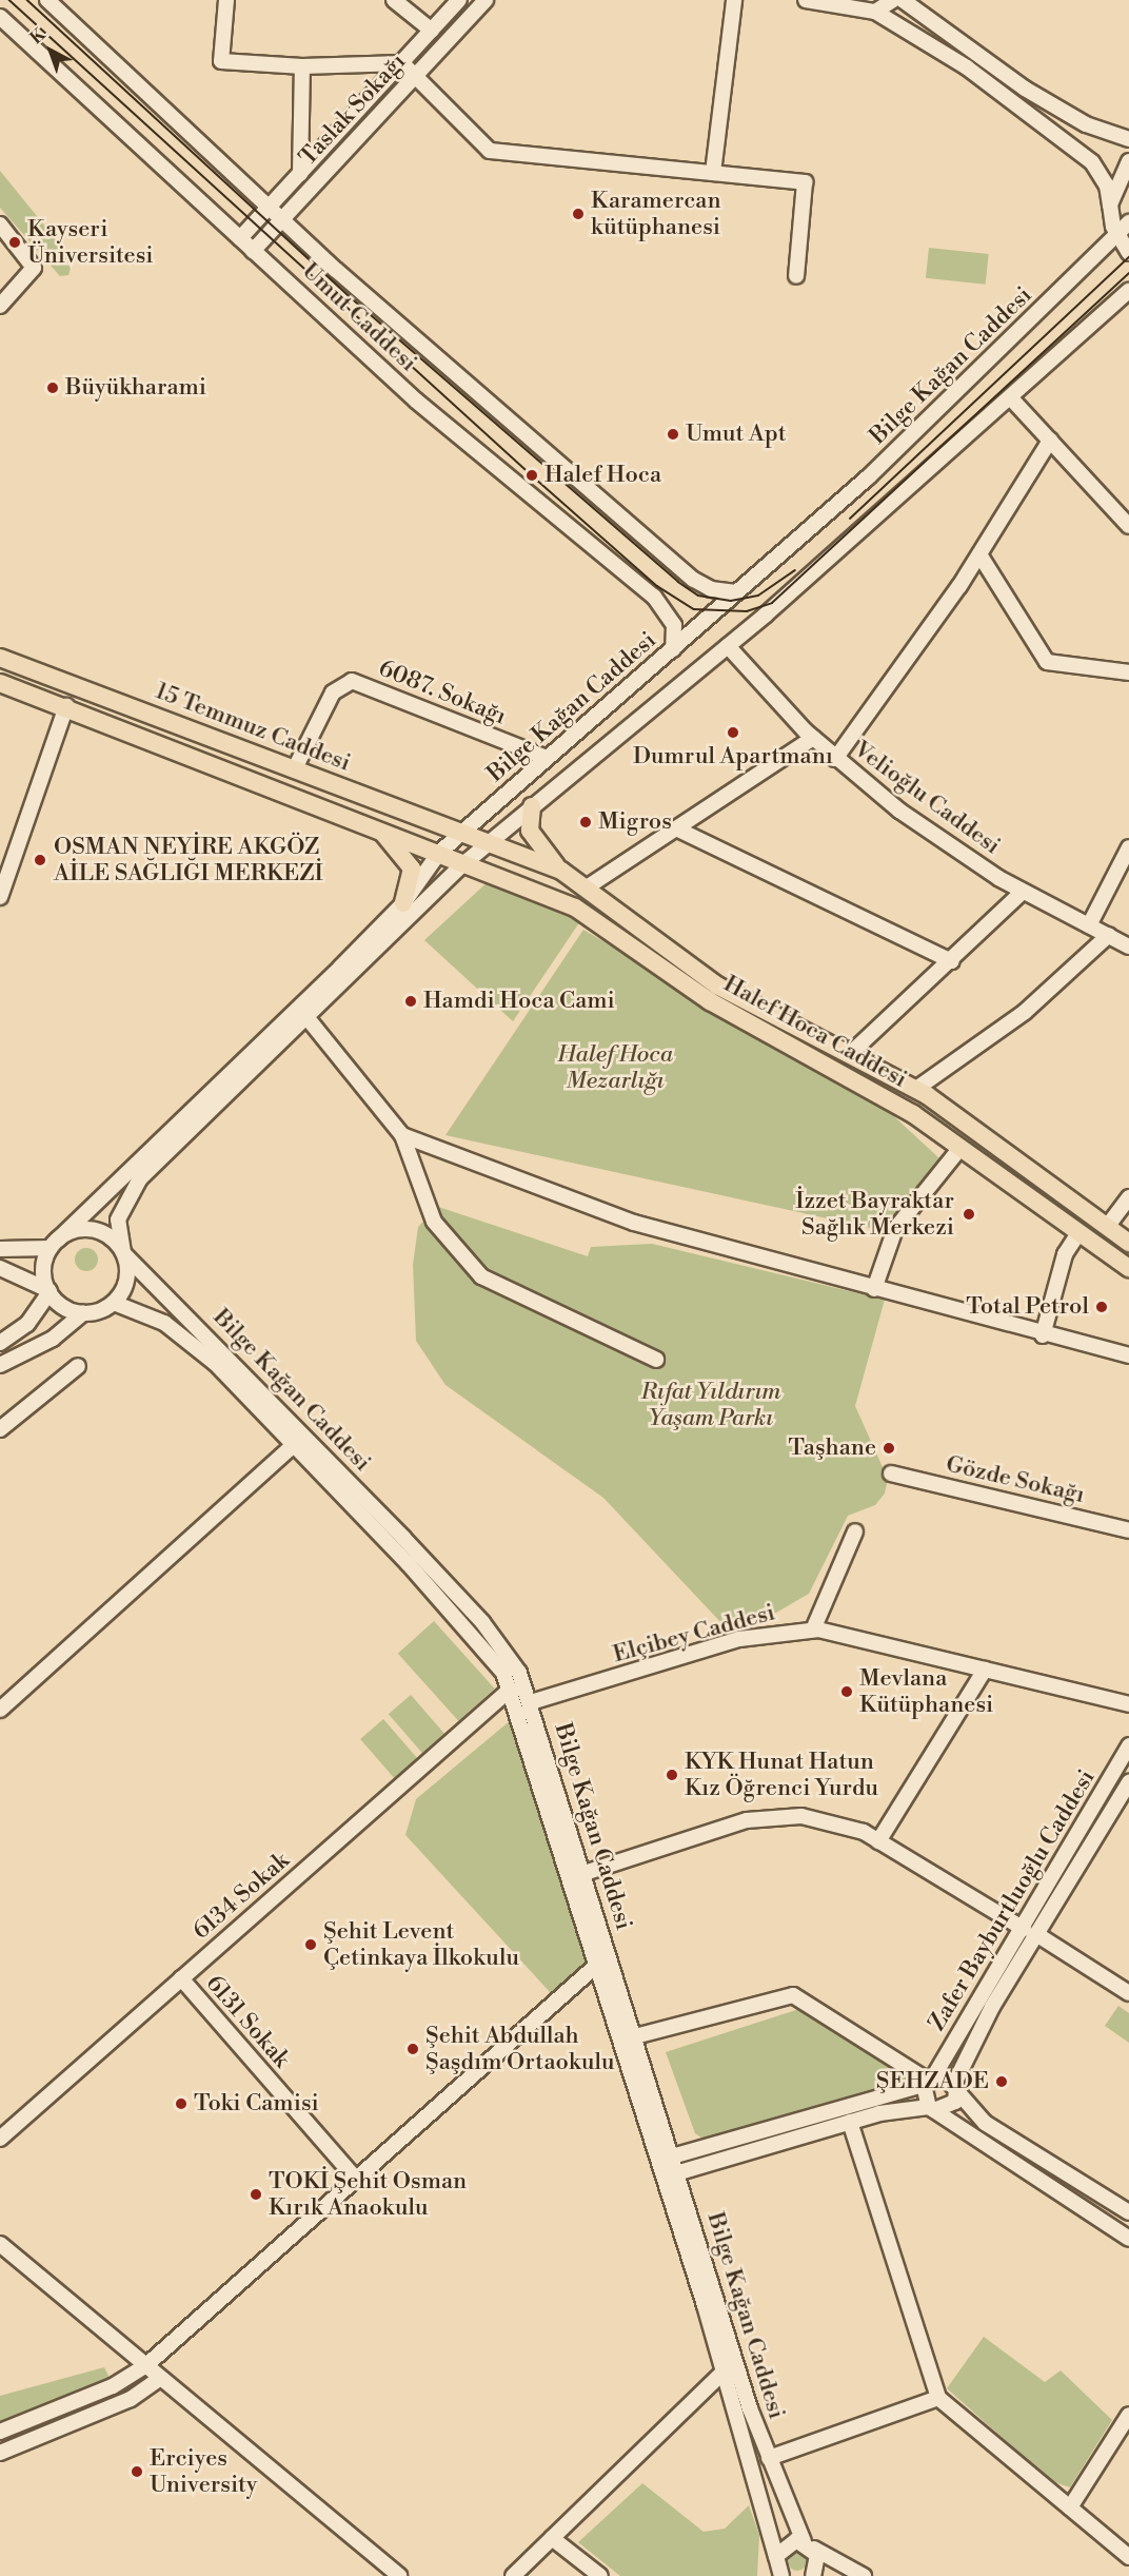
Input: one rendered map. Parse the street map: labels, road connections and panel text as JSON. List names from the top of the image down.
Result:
{
  "streets": {
    "main road": ["15 Temmuz Caddesi", "Halef Hoca Caddesi"],
    "street": [
      "Taslak Sokağı",
      "Umut Caddesi",
      "Bilge Kağan Caddesi",
      "6087. Sokağı",
      "Velioğlu Caddesi",
      "Gözde Sokağı",
      "Elçibey Caddesi",
      "6134 Sokak",
      "Zafer Bayburtluoğlu Caddesi",
      "6131 Sokak"
    ]
  },
  "crossings": [
    ["Taslak Sokağı", "Umut Caddesi"],
    ["Umut Caddesi", "Bilge Kağan Caddesi"],
    ["Bilge Kağan Caddesi", "6087. Sokağı"],
    ["Bilge Kağan Caddesi", "15 Temmuz Caddesi"],
    ["Bilge Kağan Caddesi", "Velioğlu Caddesi"],
    ["Bilge Kağan Caddesi", "Halef Hoca Caddesi"],
    ["Bilge Kağan Caddesi", "Elçibey Caddesi"],
    ["Bilge Kağan Caddesi", "6134 Sokak"],
    ["6087. Sokağı", "15 Temmuz Caddesi"],
    ["15 Temmuz Caddesi", "Halef Hoca Caddesi"],
    ["6134 Sokak", "6131 Sokak"]
  ],
  "parks": ["Halef Hoca Mezarlığı", "Rıfat Yıldırım Yaşam Parkı"],
  "places": [
    "Karamercan kütüphanesi",
    "Kayseri Üniversitesi",
    "Büyükharami",
    "Umut Apt",
    "Halef Hoca",
    "Dumrul Apartmanı",
    "Migros",
    "OSMAN NEYİRE AKGÖZ AİLE SAĞLIĞI MERKEZİ",
    "Hamdi Hoca Cami",
    "İzzet Bayraktar Sağlık Merkezi",
    "Total Petrol",
    "Taşhane",
    "Mevlana Kütüphanesi",
    "KYK Hunat Hatun Kız Öğrenci Yurdu",
    "Şehit Levent Çetinkaya İlkokulu",
    "Şehit Abdullah Şaşdım Ortaokulu",
    "ŞEHZADE",
    "Toki Camisi",
    "TOKİ Şehit Osman Kırık Anaokulu",
    "Erciyes University"
  ],
  "north": "top left"
}
